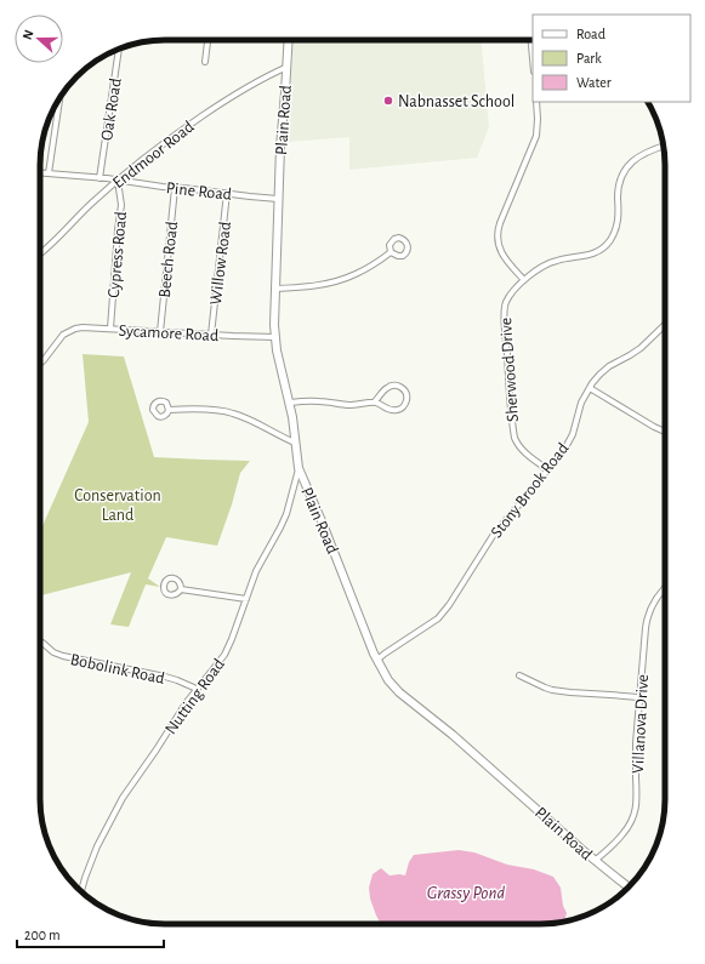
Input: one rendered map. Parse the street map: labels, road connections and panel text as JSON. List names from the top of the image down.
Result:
{
  "streets": {
    "main road": ["Plain Road"],
    "street": [
      "Oak Road",
      "Endmoor Road",
      "Pine Road",
      "Cypress Road",
      "Beech Road",
      "Willow Road",
      "Sycamore Road",
      "Sherwood Drive",
      "Stony Brook Road",
      "Bobolink Road",
      "Nutting Road",
      "Villanova Drive"
    ]
  },
  "crossings": [
    ["Oak Road", "Pine Road"],
    ["Plain Road", "Endmoor Road"],
    ["Plain Road", "Pine Road"],
    ["Plain Road", "Sycamore Road"],
    ["Plain Road", "Stony Brook Road"],
    ["Plain Road", "Nutting Road"],
    ["Plain Road", "Villanova Drive"],
    ["Endmoor Road", "Pine Road"],
    ["Endmoor Road", "Cypress Road"],
    ["Pine Road", "Cypress Road"],
    ["Pine Road", "Beech Road"],
    ["Pine Road", "Willow Road"],
    ["Cypress Road", "Sycamore Road"],
    ["Beech Road", "Sycamore Road"],
    ["Willow Road", "Sycamore Road"],
    ["Sherwood Drive", "Stony Brook Road"],
    ["Bobolink Road", "Nutting Road"]
  ],
  "water": ["Grassy Pond"],
  "parks": ["Conservation Land"],
  "places": ["Nabnasset School"],
  "legend": ["Road", "Park", "Water"],
  "scale_bar": "200 m",
  "north": "left"
}
